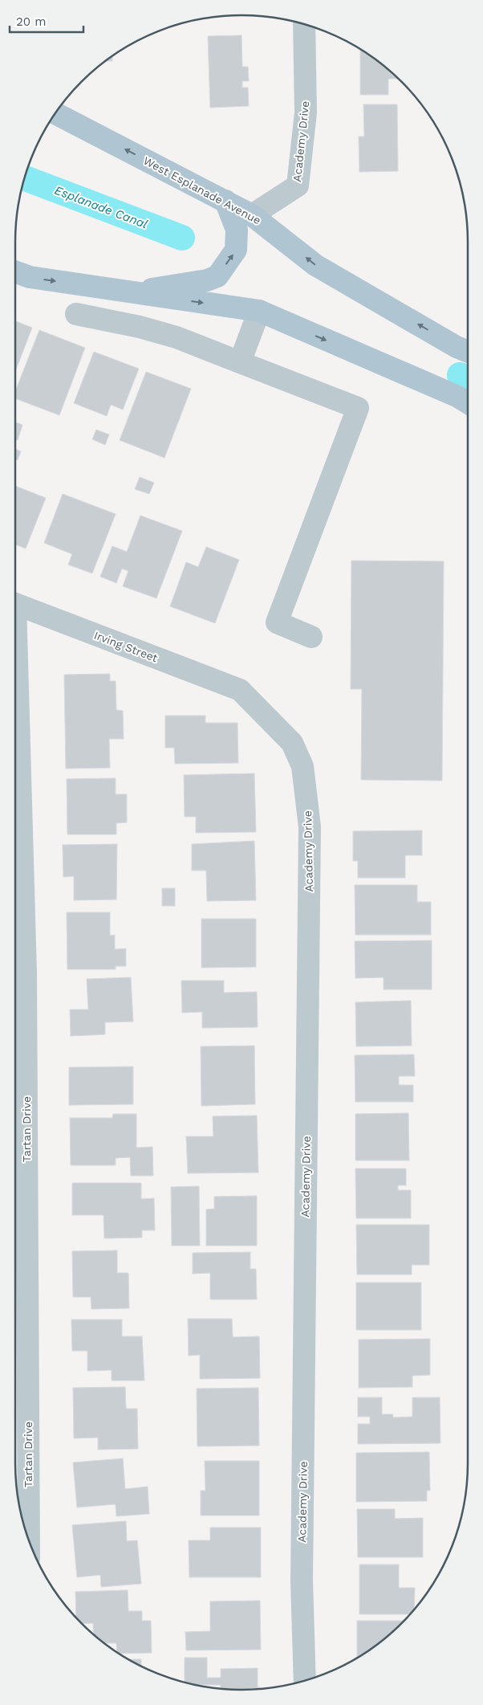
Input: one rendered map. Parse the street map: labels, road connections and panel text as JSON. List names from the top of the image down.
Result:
{
  "streets": {
    "main road": ["West Esplanade Avenue"],
    "street": ["Academy Drive", "Irving Street", "Tartan Drive"]
  },
  "crossings": [
    ["Academy Drive", "West Esplanade Avenue"],
    ["Academy Drive", "Irving Street"]
  ],
  "water": ["Esplanade Canal"],
  "scale_bar": "20 m"
}
